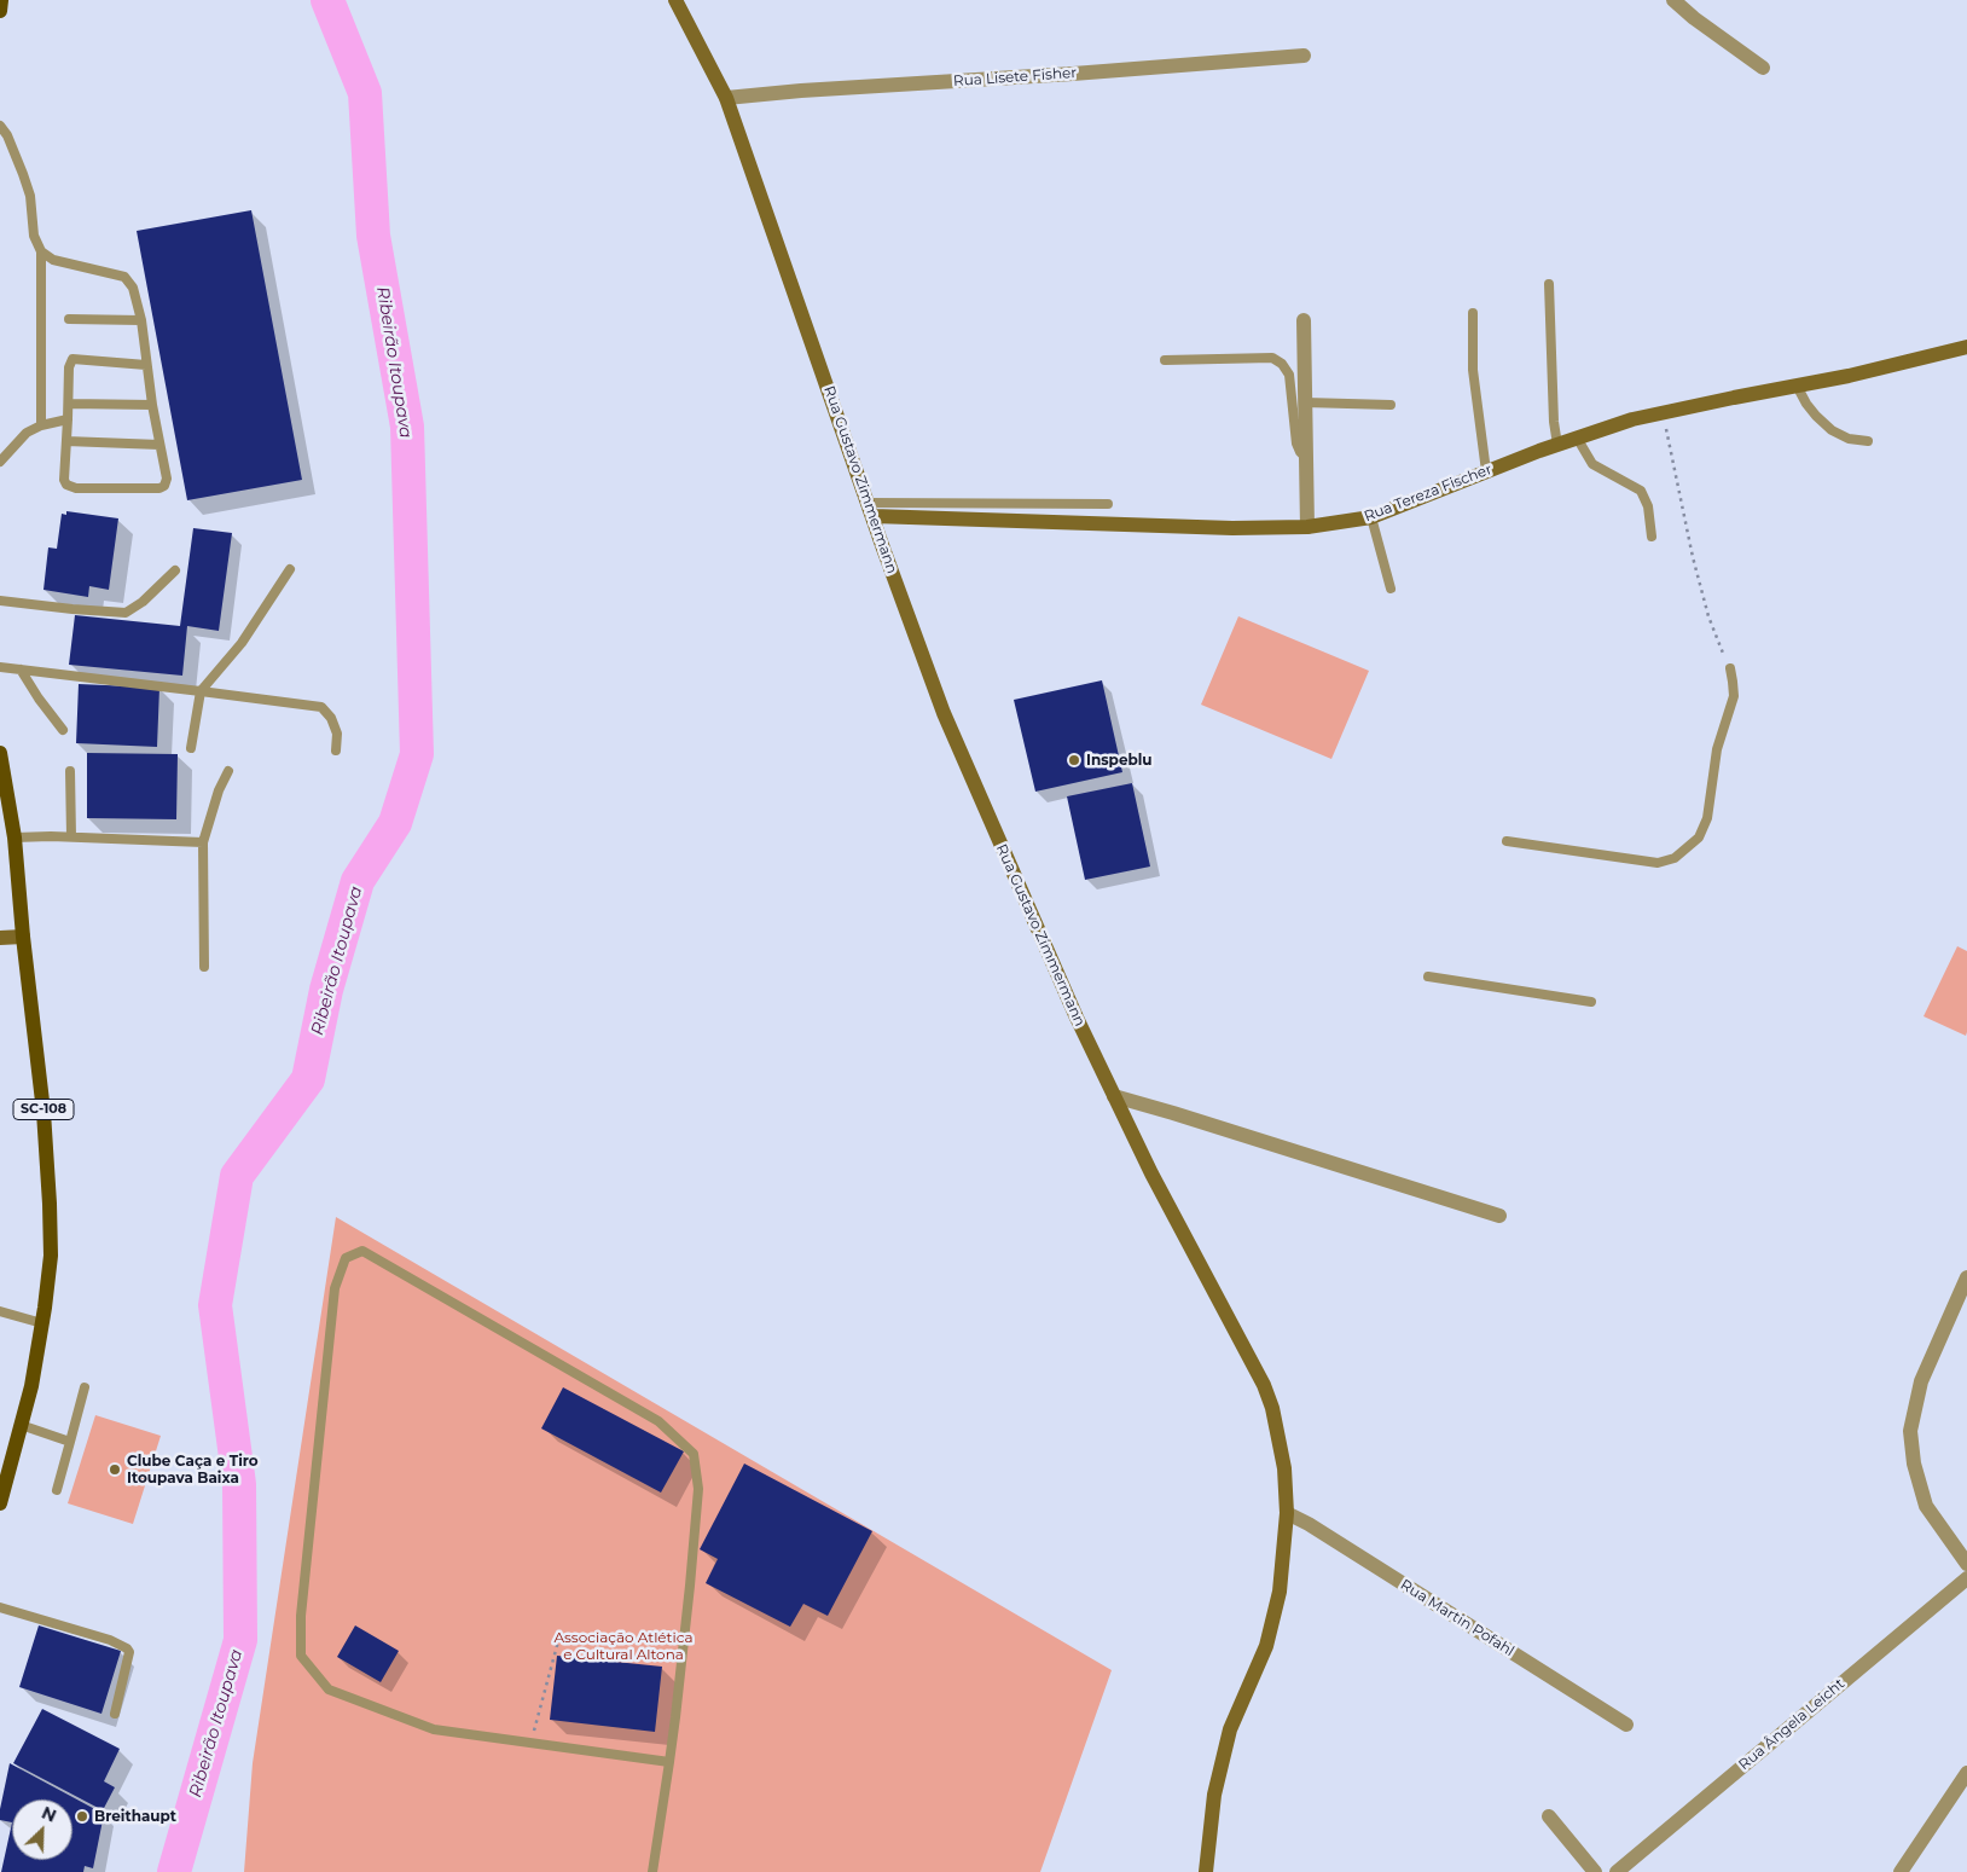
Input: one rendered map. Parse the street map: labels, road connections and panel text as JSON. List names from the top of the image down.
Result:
{
  "streets": {
    "main road": ["SC-108"],
    "street": [
      "Rua Lisete Fisher",
      "Rua Gustavo Zimmermann",
      "Rua Tereza Fischer",
      "Rua Martin Pofahl",
      "Rua Ângela Leicht"
    ]
  },
  "crossings": [
    ["Rua Lisete Fisher", "Rua Gustavo Zimmermann"],
    ["Rua Gustavo Zimmermann", "Rua Tereza Fischer"],
    ["Rua Gustavo Zimmermann", "Rua Martin Pofahl"]
  ],
  "water": ["Ribeirão Itoupava"],
  "parks": ["Associação Atlética e Cultural Altona"],
  "places": ["Inspeblu", "Clube Caça e Tiro Itoupava Baixa", "Breithaupt"],
  "north": "top right"
}
